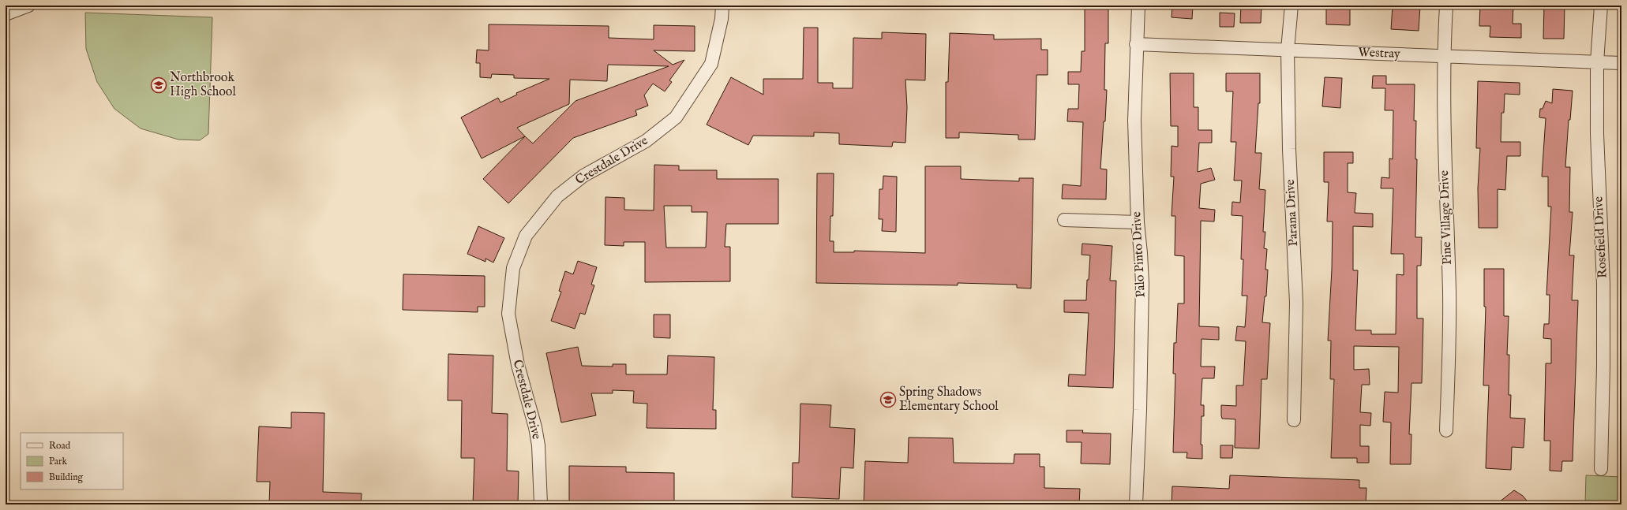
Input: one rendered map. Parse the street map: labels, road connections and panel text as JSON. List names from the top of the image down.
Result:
{
  "streets": {
    "street": [
      "Westray",
      "Crestdale Drive",
      "Parana Drive",
      "Pine Village Drive",
      "Rosefield Drive",
      "Palo Pinto Drive"
    ]
  },
  "crossings": [
    ["Westray", "Parana Drive"],
    ["Westray", "Pine Village Drive"],
    ["Westray", "Rosefield Drive"],
    ["Westray", "Palo Pinto Drive"]
  ],
  "places": {
    "school or university": ["Northbrook High School", "Spring Shadows Elementary School"]
  },
  "legend": ["Road", "Park", "Building"]
}
